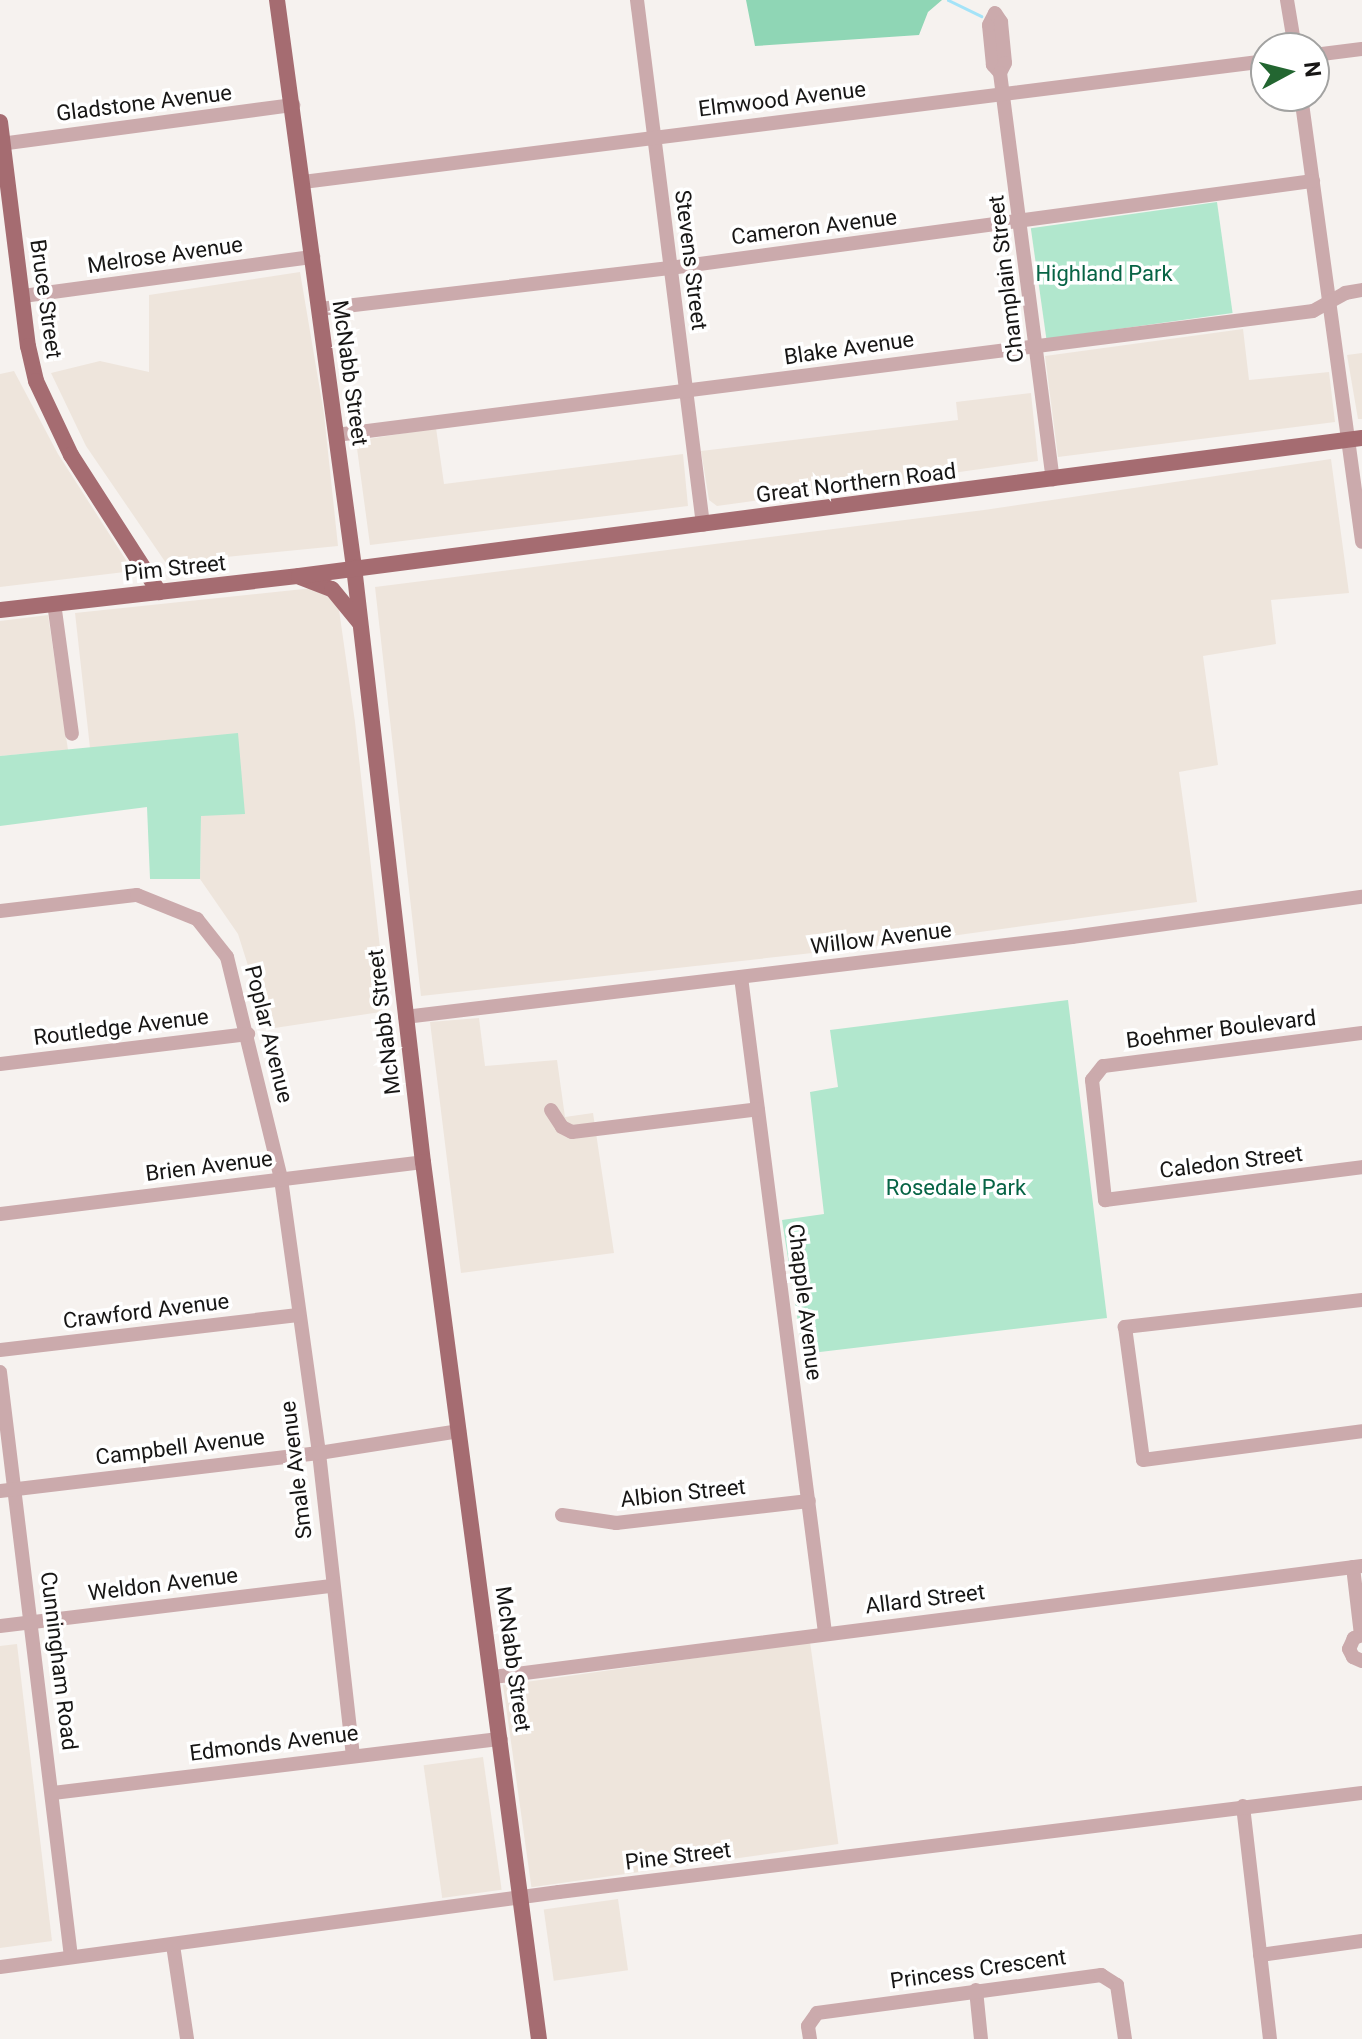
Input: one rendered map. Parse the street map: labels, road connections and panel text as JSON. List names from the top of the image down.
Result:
{
  "streets": {
    "main road": [
      "Bruce Street",
      "McNabb Street",
      "Great Northern Road",
      "Pim Street"
    ],
    "street": [
      "Elmwood Avenue",
      "Gladstone Avenue",
      "Cameron Avenue",
      "Melrose Avenue",
      "Stevens Street",
      "Champlain Street",
      "Blake Avenue",
      "Willow Avenue",
      "Routledge Avenue",
      "Boehmer Boulevard",
      "Poplar Avenue",
      "Caledon Street",
      "Brien Avenue",
      "Chapple Avenue",
      "Crawford Avenue",
      "Campbell Avenue",
      "Smale Avenue",
      "Albion Street",
      "Weldon Avenue",
      "Allard Street",
      "Cunningham Road",
      "Edmonds Avenue",
      "Pine Street",
      "Princess Crescent"
    ]
  },
  "crossings": [
    ["Elmwood Avenue", "Stevens Street"],
    ["Elmwood Avenue", "Champlain Street"],
    ["Elmwood Avenue", "McNabb Street"],
    ["Gladstone Avenue", "Bruce Street"],
    ["Gladstone Avenue", "McNabb Street"],
    ["Cameron Avenue", "Stevens Street"],
    ["Cameron Avenue", "Champlain Street"],
    ["Cameron Avenue", "McNabb Street"],
    ["Melrose Avenue", "Bruce Street"],
    ["Melrose Avenue", "McNabb Street"],
    ["Stevens Street", "Blake Avenue"],
    ["Stevens Street", "Great Northern Road"],
    ["Champlain Street", "Blake Avenue"],
    ["Champlain Street", "Great Northern Road"],
    ["Bruce Street", "Pim Street"],
    ["Blake Avenue", "McNabb Street"],
    ["McNabb Street", "Great Northern Road"],
    ["McNabb Street", "Pim Street"],
    ["McNabb Street", "Willow Avenue"],
    ["McNabb Street", "Brien Avenue"],
    ["McNabb Street", "Campbell Avenue"],
    ["McNabb Street", "Allard Street"],
    ["McNabb Street", "Edmonds Avenue"],
    ["McNabb Street", "Pine Street"],
    ["Great Northern Road", "Pim Street"],
    ["Willow Avenue", "Chapple Avenue"],
    ["Routledge Avenue", "Poplar Avenue"],
    ["Boehmer Boulevard", "Caledon Street"],
    ["Poplar Avenue", "Brien Avenue"],
    ["Poplar Avenue", "Smale Avenue"],
    ["Brien Avenue", "Smale Avenue"],
    ["Chapple Avenue", "Albion Street"],
    ["Chapple Avenue", "Allard Street"],
    ["Crawford Avenue", "Smale Avenue"],
    ["Campbell Avenue", "Smale Avenue"],
    ["Campbell Avenue", "Cunningham Road"],
    ["Smale Avenue", "Weldon Avenue"],
    ["Smale Avenue", "Edmonds Avenue"],
    ["Weldon Avenue", "Cunningham Road"],
    ["Cunningham Road", "Edmonds Avenue"],
    ["Cunningham Road", "Pine Street"]
  ],
  "parks": ["Highland Park", "Rosedale Park"],
  "north": "right"
}
